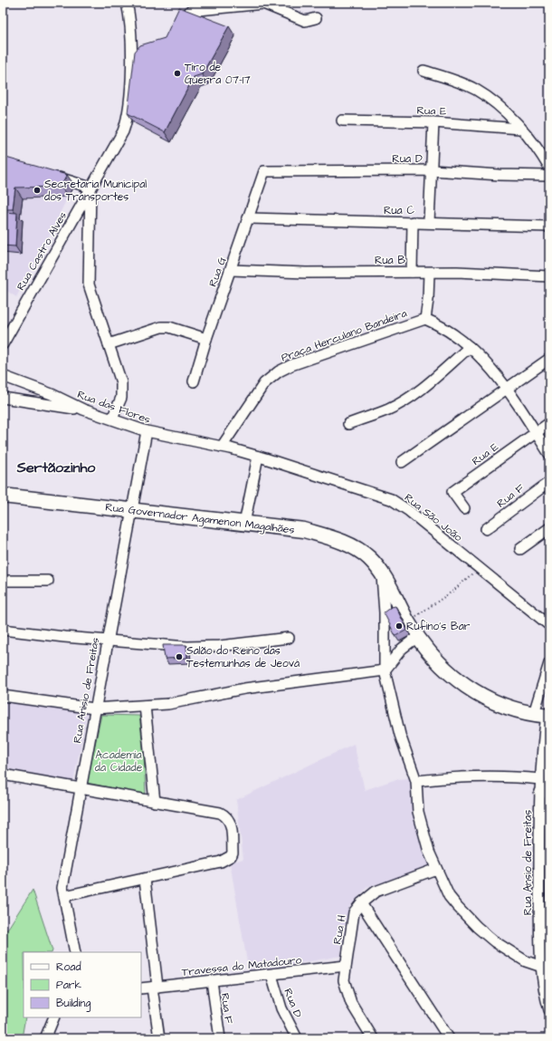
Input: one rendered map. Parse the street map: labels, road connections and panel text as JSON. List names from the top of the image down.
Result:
{
  "streets": {
    "street": [
      "Rua E",
      "Rua D",
      "Rua C",
      "Rua Castro Alves",
      "Rua B",
      "Rua G",
      "Praça Herculano Bandeira",
      "Rua das Flores",
      "Rua F",
      "Rua São João",
      "Rua Governador Agamenon Magalhães",
      "Rua Anisio de Freitas",
      "Rua Ansio de Freitas",
      "Rua H",
      "Travessa do Matadouro"
    ]
  },
  "crossings": [
    ["Rua D", "Rua G"],
    ["Rua D", "Travessa do Matadouro"],
    ["Rua C", "Rua G"],
    ["Rua B", "Rua G"],
    ["Praça Herculano Bandeira", "Rua das Flores"],
    ["Praça Herculano Bandeira", "Rua São João"],
    ["Rua das Flores", "Rua São João"],
    ["Rua das Flores", "Rua Anisio de Freitas"],
    ["Rua F", "Travessa do Matadouro"],
    ["Rua Governador Agamenon Magalhães", "Rua Anisio de Freitas"],
    ["Rua Governador Agamenon Magalhães", "Rua Ansio de Freitas"],
    ["Rua H", "Travessa do Matadouro"]
  ],
  "districts": ["Sertãozinho"],
  "parks": ["Academia da Cidade"],
  "places": [
    "Tiro de Guerra 07-17",
    "Secretaria Municipal dos Transportes",
    "Rufino's Bar",
    "Salão do Reino das Testemunhas de Jeová"
  ],
  "legend": ["Road", "Park", "Building"]
}
